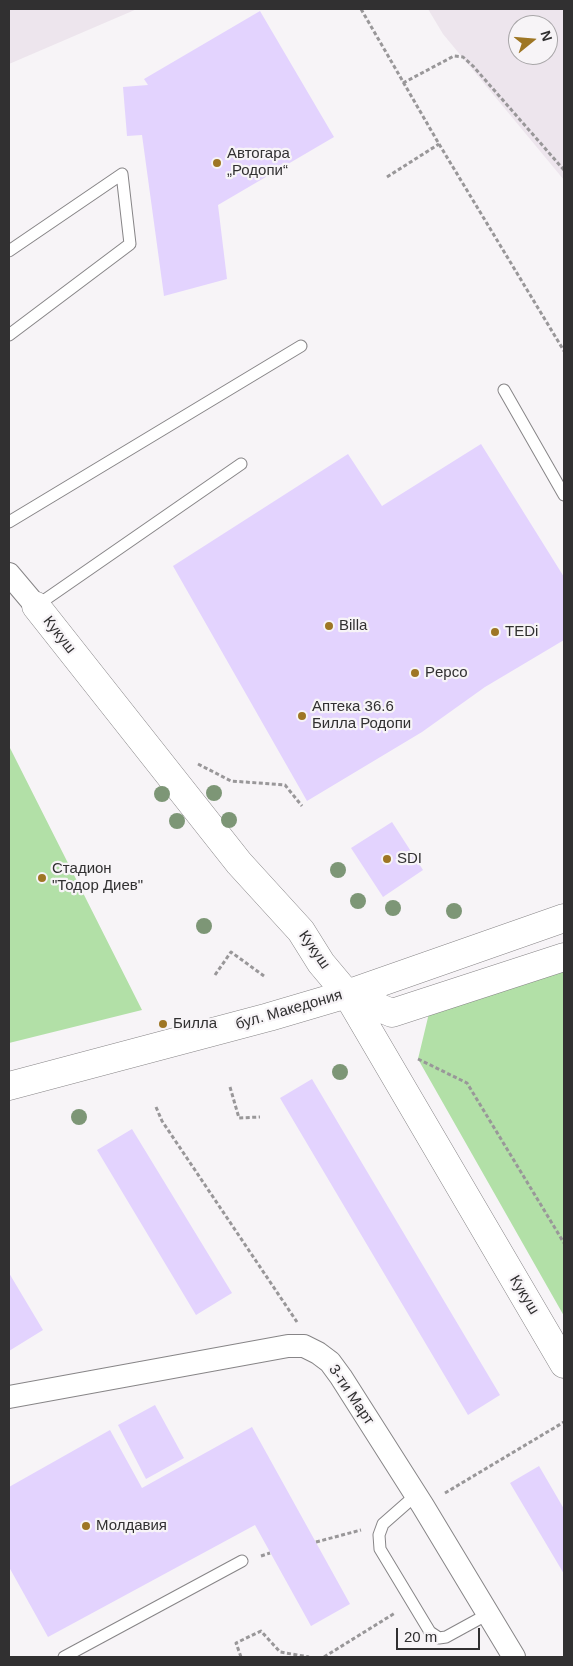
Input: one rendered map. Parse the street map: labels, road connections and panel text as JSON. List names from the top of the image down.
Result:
{
  "streets": {
    "street": ["Кукуш", "бул. Македония", "3-ти Март"]
  },
  "crossings": [
    ["Кукуш", "бул. Македония"]
  ],
  "places": [
    "Автогара „Родопи“",
    "Billa",
    "TEDi",
    "Pepco",
    "Аптека 36.6 Билла Родопи",
    "SDI",
    "Стадион \"Тодор Диев\"",
    "Билла",
    "Молдавия"
  ],
  "scale_bar": "20 m",
  "north": "right"
}
